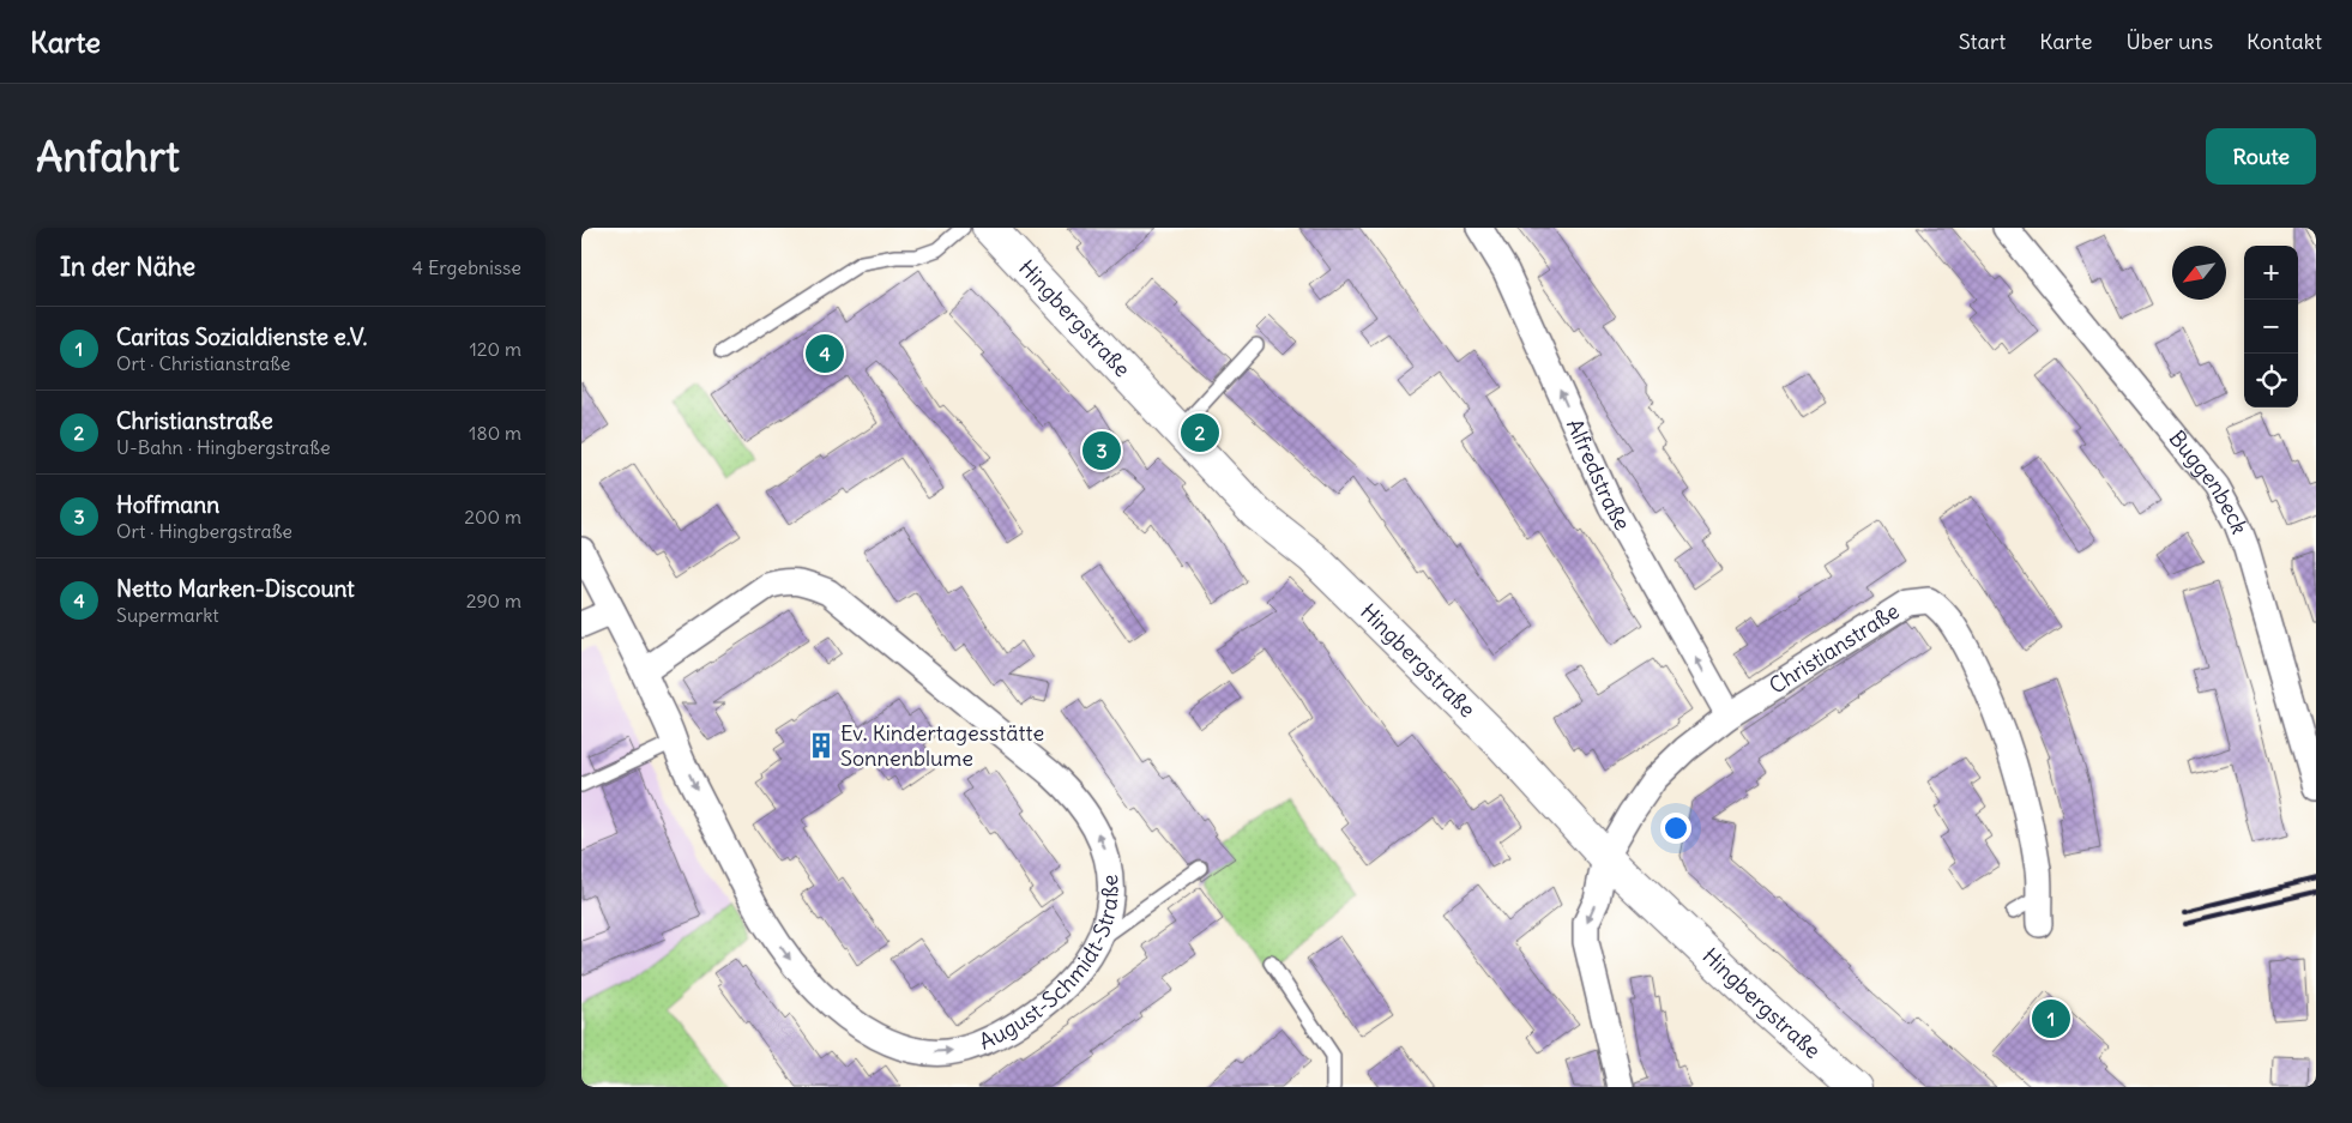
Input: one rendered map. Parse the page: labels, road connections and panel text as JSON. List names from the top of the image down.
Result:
{
  "streets": {
    "street": [
      "Hingbergstraße",
      "Alfredstraße",
      "Buggenbeck",
      "Christianstraße",
      "August-Schmidt-Straße"
    ]
  },
  "crossings": [
    ["Hingbergstraße", "Christianstraße"],
    ["Alfredstraße", "Christianstraße"]
  ],
  "one_way": ["Alfredstraße"],
  "places": {
    "building": ["Ev. Kindertagesstätte Sonnenblume"]
  },
  "north": "bottom left",
  "page": {
    "header": "Karte",
    "nav": [
      "Start",
      "Karte",
      "Über uns",
      "Kontakt"
    ],
    "buttons": "Route",
    "title": "Anfahrt",
    "heading": ["In der Nähe", "4 Ergebnisse"],
    "map_buttons": ["+", "−"],
    "list": [
      {
        "mark": "1",
        "name": "Caritas Sozialdienste e.V.",
        "note": "Ort · Christianstraße",
        "value": "120 m"
      },
      {
        "mark": "2",
        "name": "Christianstraße",
        "note": "U-Bahn · Hingbergstraße",
        "value": "180 m"
      },
      {
        "mark": "3",
        "name": "Hoffmann",
        "note": "Ort · Hingbergstraße",
        "value": "200 m"
      },
      {
        "mark": "4",
        "name": "Netto Marken-Discount",
        "note": "Supermarkt",
        "value": "290 m"
      }
    ],
    "pins": [
      "4",
      "2",
      "3",
      "1"
    ]
  }
}
